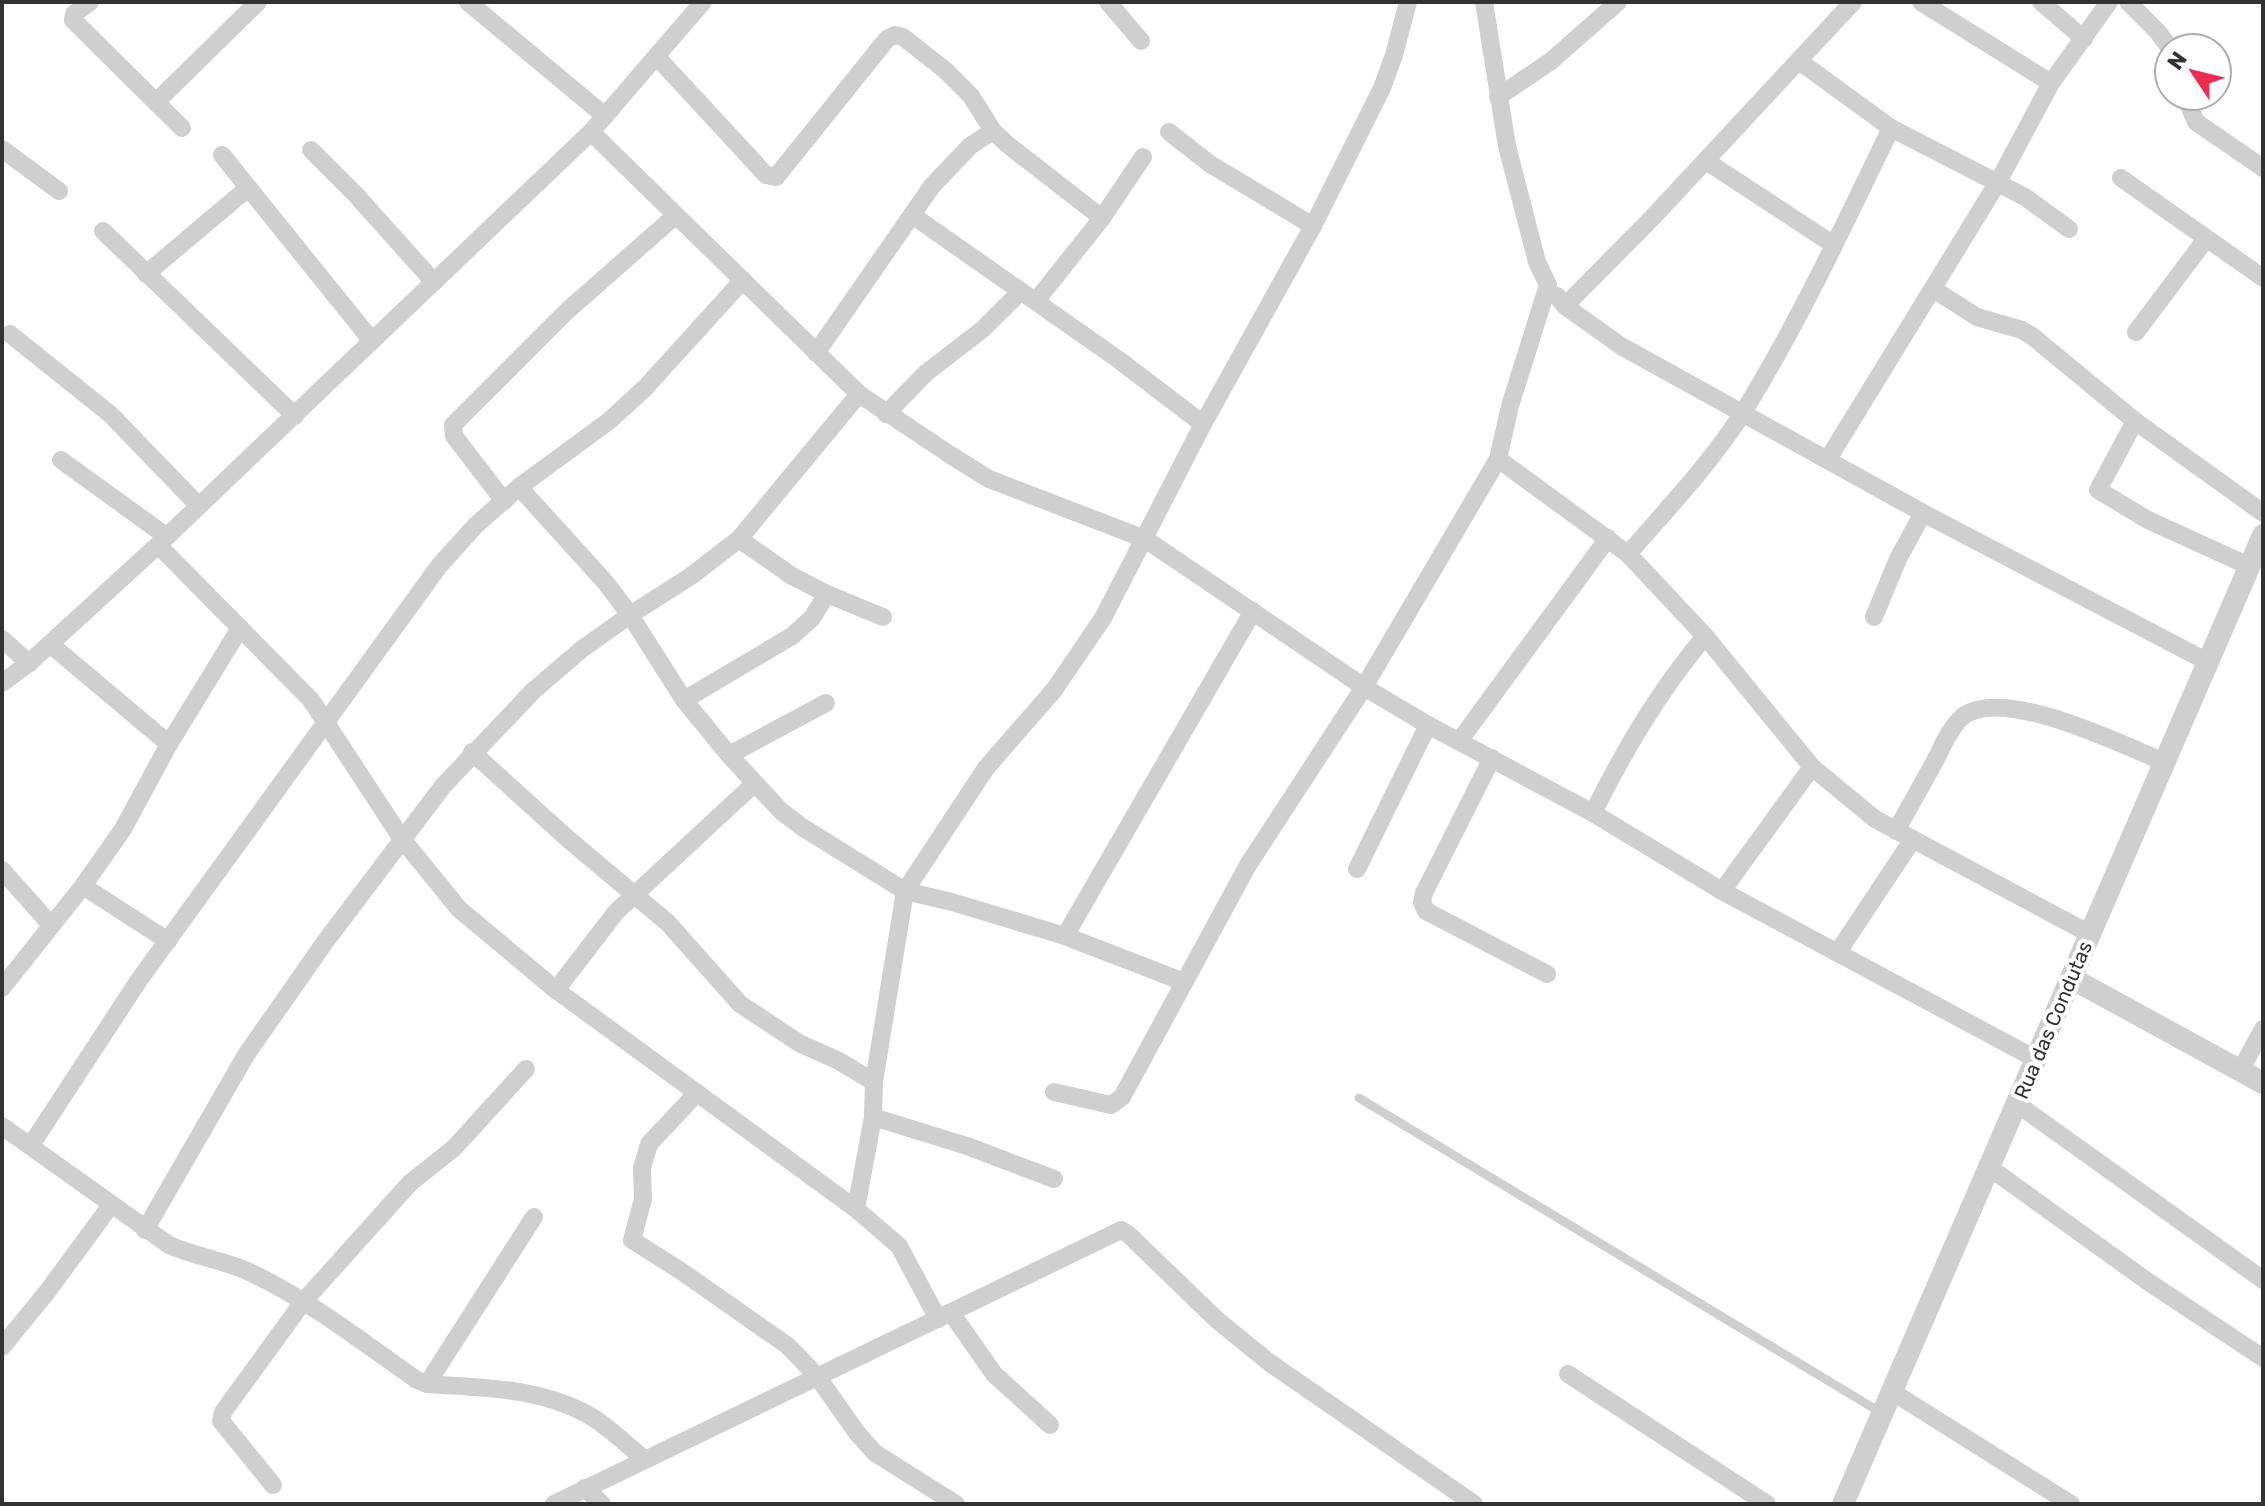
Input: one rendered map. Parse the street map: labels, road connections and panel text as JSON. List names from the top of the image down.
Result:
{
  "streets": {
    "street": ["Rua das Condutas"]
  },
  "north": "top left"
}
